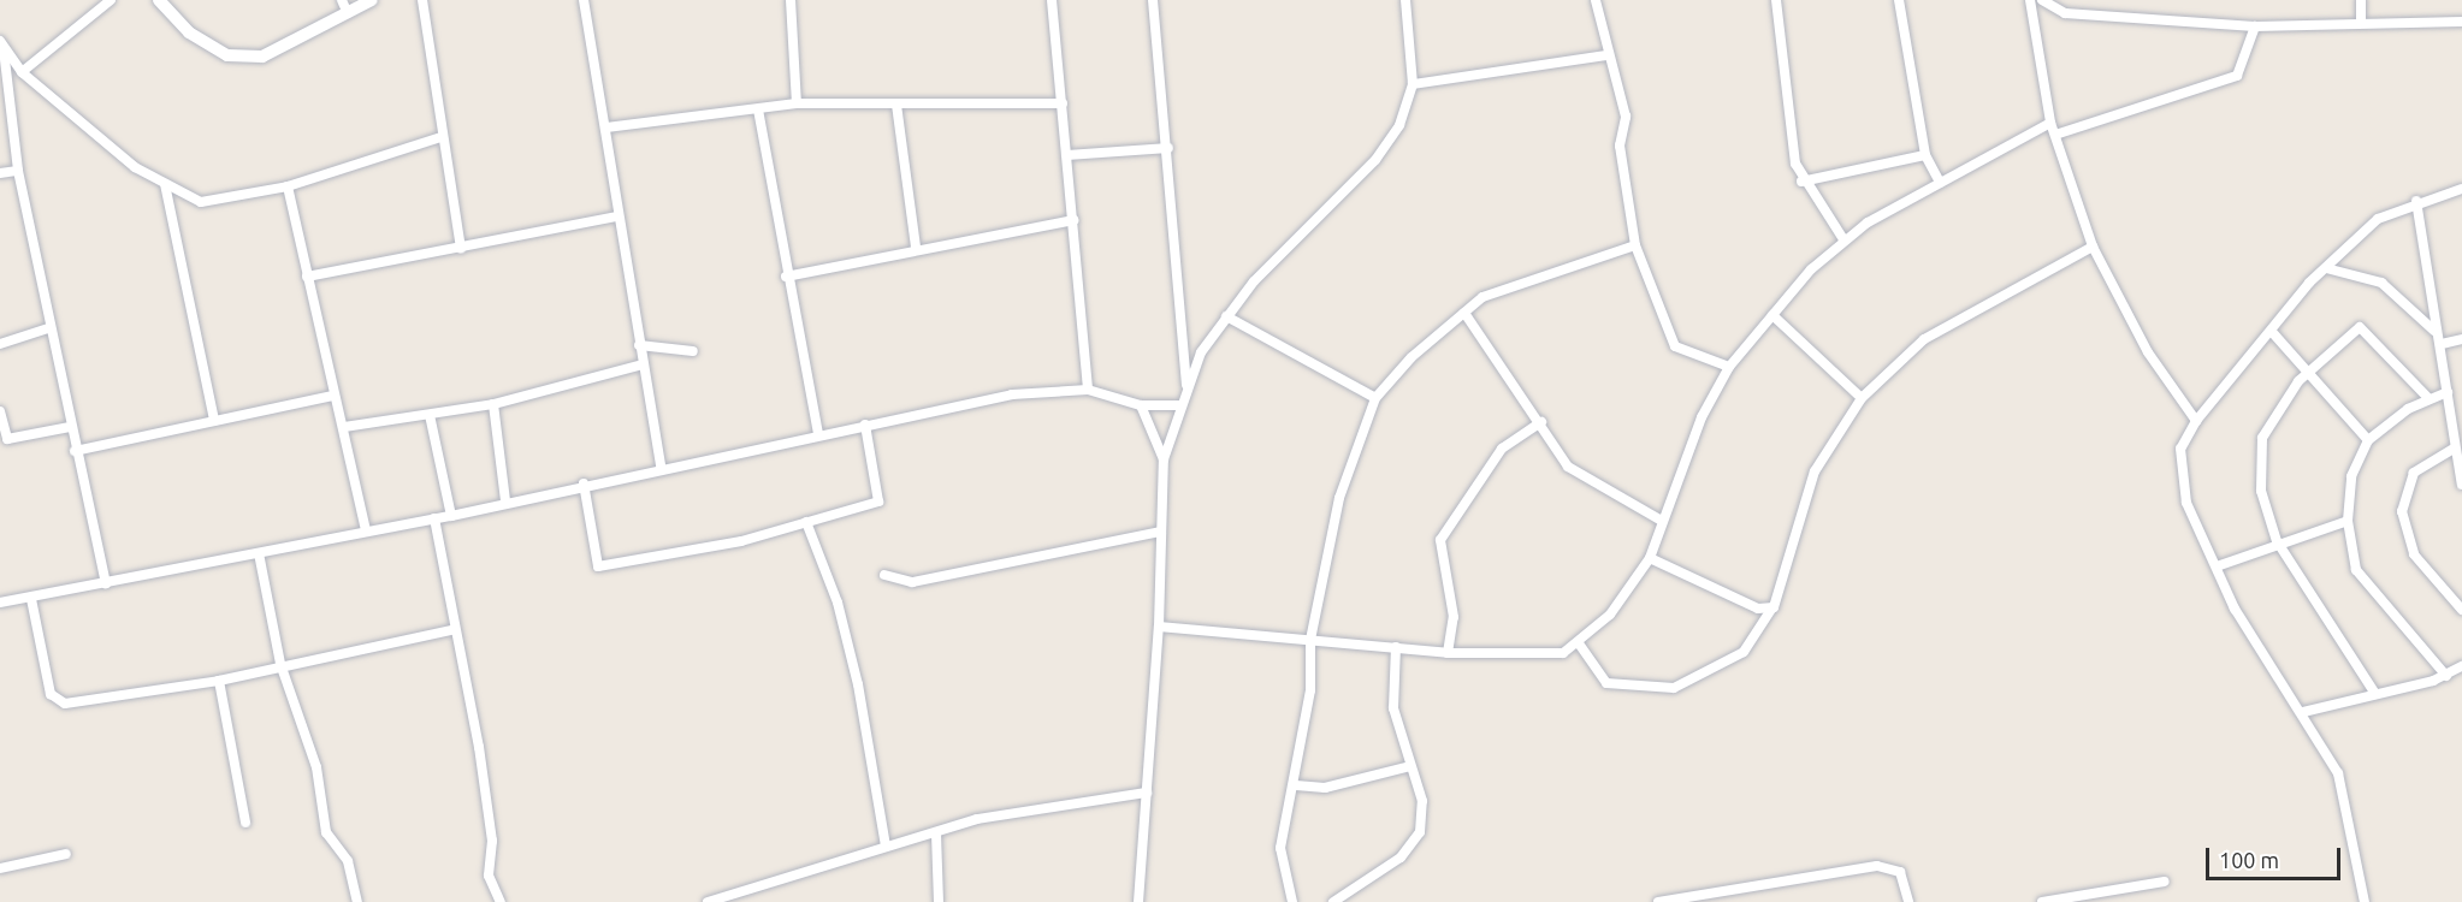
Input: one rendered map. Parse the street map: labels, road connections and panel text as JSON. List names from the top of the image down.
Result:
{
  "scale_bar": "100 m"
}
